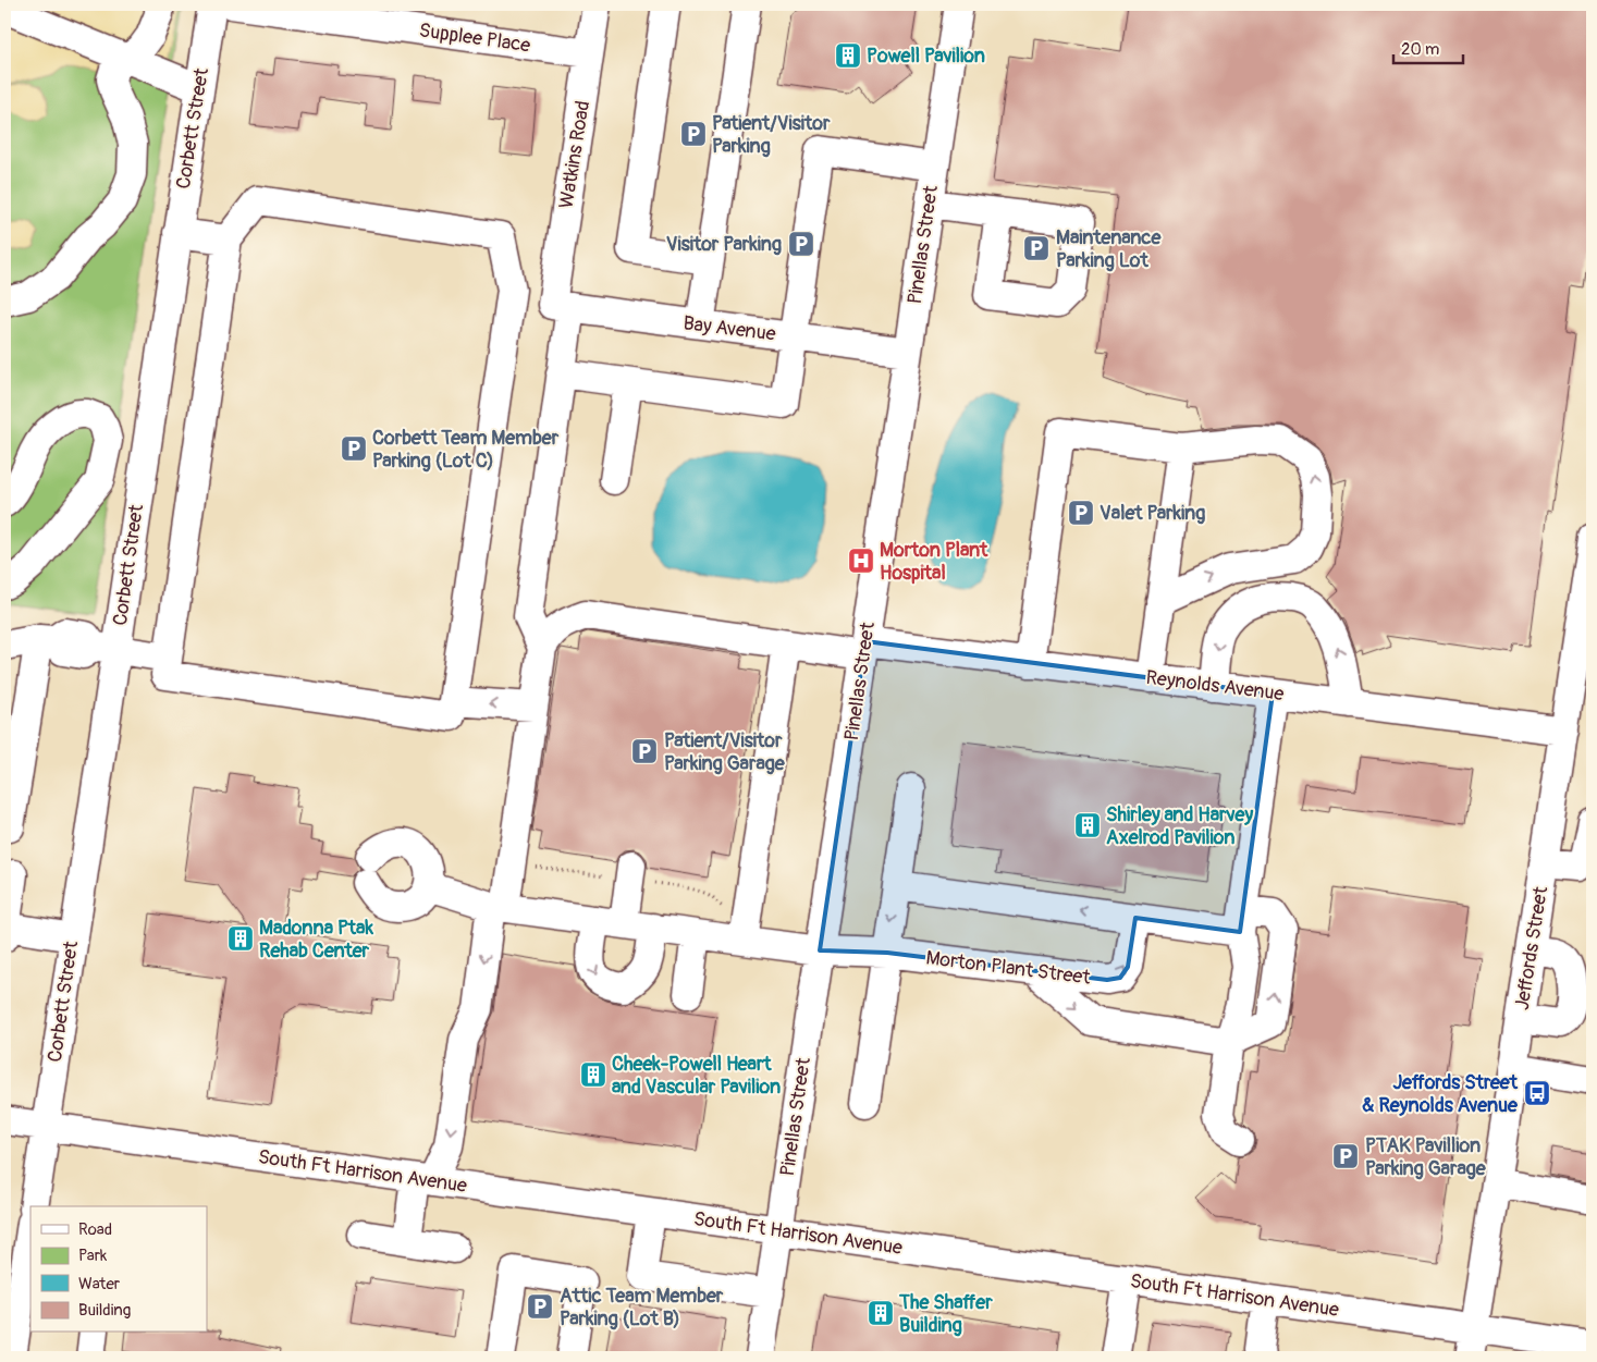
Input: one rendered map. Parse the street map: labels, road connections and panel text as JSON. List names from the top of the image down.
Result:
{
  "streets": {
    "street": [
      "Supplee Place",
      "Corbett Street",
      "Watkins Road",
      "Pinellas Street",
      "Bay Avenue",
      "Reynolds Avenue",
      "Jeffords Street",
      "Morton Plant Street",
      "South Ft Harrison Avenue"
    ]
  },
  "crossings": [
    ["Supplee Place", "Watkins Road"],
    ["Corbett Street", "South Ft Harrison Avenue"],
    ["Watkins Road", "Bay Avenue"],
    ["Watkins Road", "Reynolds Avenue"],
    ["Pinellas Street", "Bay Avenue"],
    ["Pinellas Street", "Reynolds Avenue"],
    ["Pinellas Street", "Morton Plant Street"],
    ["Pinellas Street", "South Ft Harrison Avenue"],
    ["Reynolds Avenue", "Jeffords Street"],
    ["Jeffords Street", "South Ft Harrison Avenue"]
  ],
  "places": {
    "building": [
      "Powell Pavilion",
      "Shirley and Harvey Axelrod Pavilion",
      "Madonna Ptak Rehab Center",
      "Cheek-Powell Heart and Vascular Pavilion",
      "The Shaffer Building"
    ],
    "parking": [
      "Patient/Visitor Parking",
      "Visitor Parking",
      "Maintenance Parking Lot",
      "Corbett Team Member Parking (Lot C)",
      "Valet Parking",
      "Patient/Visitor Parking Garage",
      "PTAK Pavillion Parking Garage",
      "Attic Team Member Parking (Lot B)"
    ],
    "hospital": ["Morton Plant Hospital"],
    "bus stop": ["Jeffords Street & Reynolds Avenue"]
  },
  "legend": [
    "Road",
    "Park",
    "Water",
    "Building"
  ],
  "scale_bar": "20 m"
}
